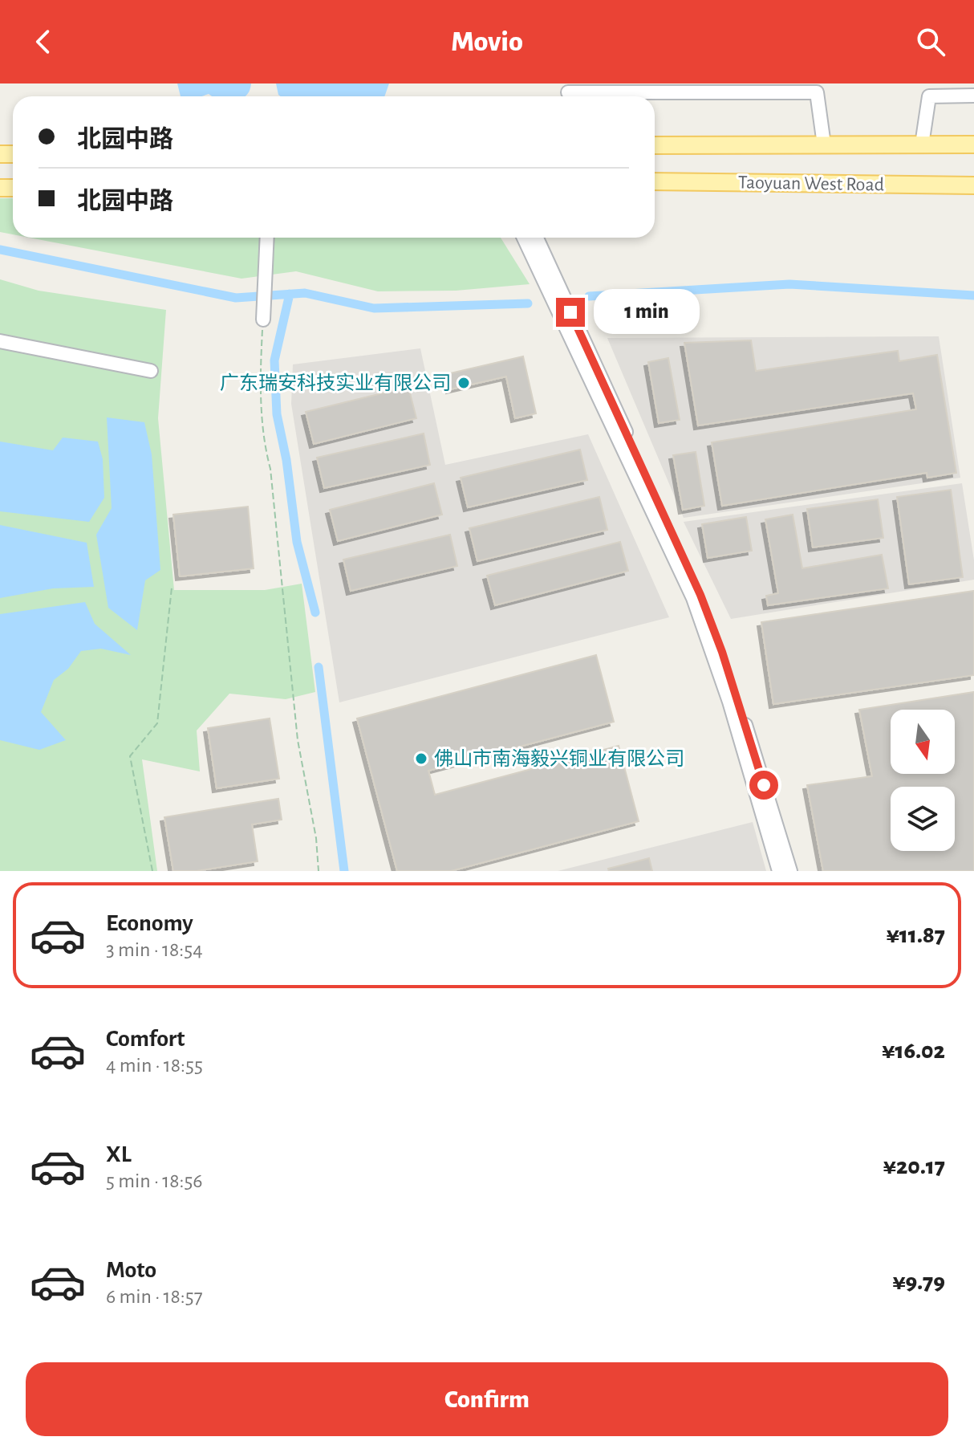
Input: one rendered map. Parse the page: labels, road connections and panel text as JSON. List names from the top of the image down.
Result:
{
  "streets": {
    "main road": ["Taoyuan West Road"]
  },
  "places": ["广东瑞安科技实业有限公司", "佛山市南海毅兴铜业有限公司"],
  "north": "bottom",
  "page": {
    "header": "Movio",
    "banner": ["北园中路", "北园中路"],
    "bubble": "1 min",
    "list": [
      {
        "name": "Economy",
        "note": "3 min · 18:54",
        "value": "¥11.87"
      },
      {
        "name": "Comfort",
        "note": "4 min · 18:55",
        "value": "¥16.02"
      },
      {
        "name": "XL",
        "note": "5 min · 18:56",
        "value": "¥20.17"
      },
      {
        "name": "Moto",
        "note": "6 min · 18:57",
        "value": "¥9.79"
      }
    ],
    "buttons": "Confirm"
  }
}
